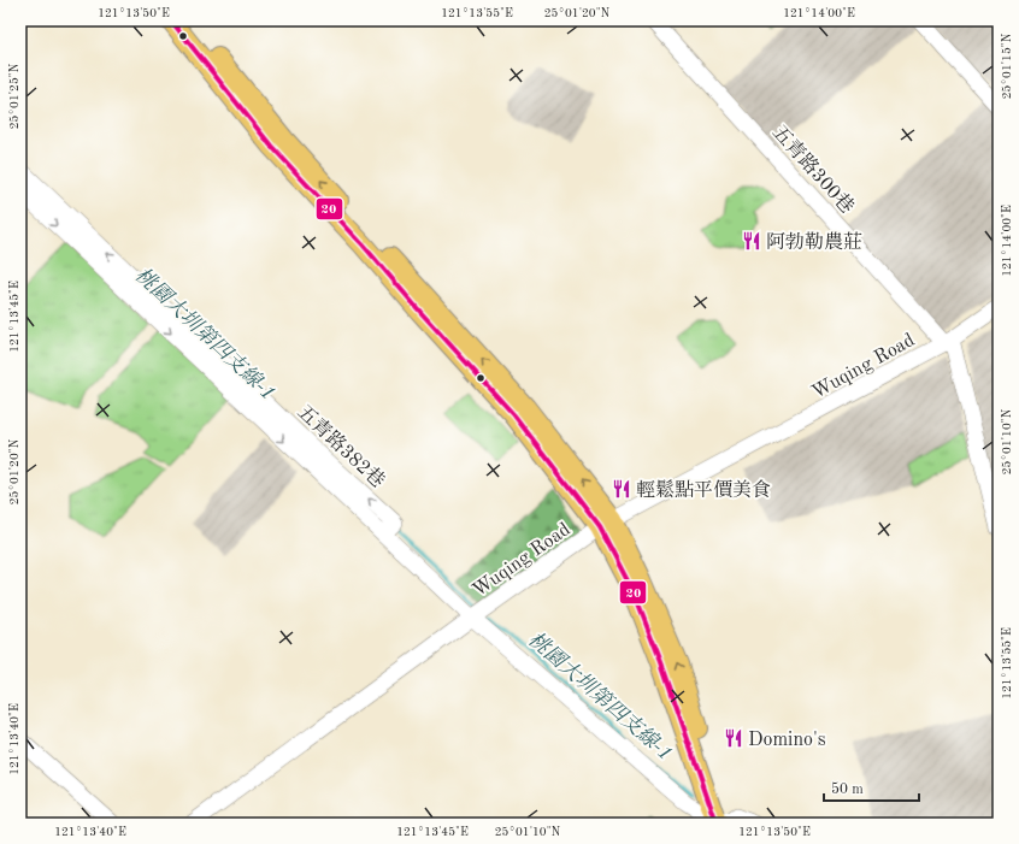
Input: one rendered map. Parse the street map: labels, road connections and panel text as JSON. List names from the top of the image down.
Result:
{
  "streets": {
    "street": ["五青路300巷", "Wuqing Road", "五青路382巷"]
  },
  "crossings": [
    ["五青路300巷", "Wuqing Road"],
    ["Wuqing Road", "五青路382巷"]
  ],
  "water": ["桃園大圳第四支線-1"],
  "places": {
    "restaurant": ["阿勃勒農莊", "輕鬆點平價美食", "Domino's"]
  },
  "lines": ["transit line 20"],
  "scale_bar": "50 m",
  "coordinates": [
    "121°13'50\"E",
    "121°13'55\"E",
    "25°01'20\"N",
    "121°14'00\"E",
    "25°01'15\"N",
    "25°01'25\"N",
    "121°13'45\"E",
    "25°01'10\"N",
    "121°13'40\"E"
  ]
}
